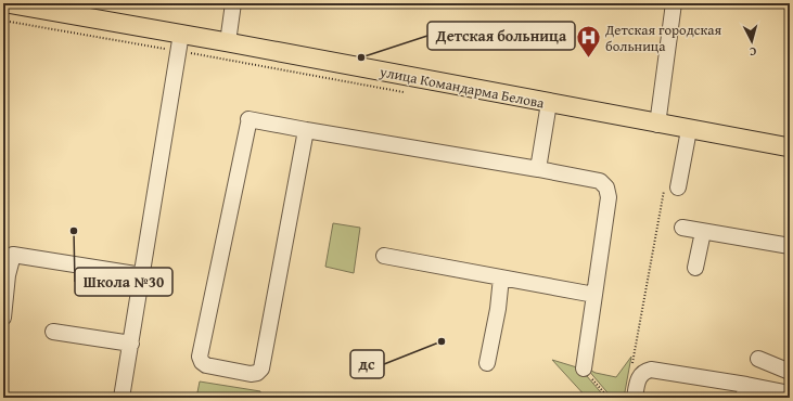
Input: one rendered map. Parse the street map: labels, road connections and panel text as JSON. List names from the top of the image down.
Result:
{
  "streets": {
    "main road": ["улица Командарма Белова"]
  },
  "places": {
    "other": ["Детская больница", "Школа №30", "дс"],
    "hospital": ["Детская городская больница"]
  },
  "north": "bottom"
}
